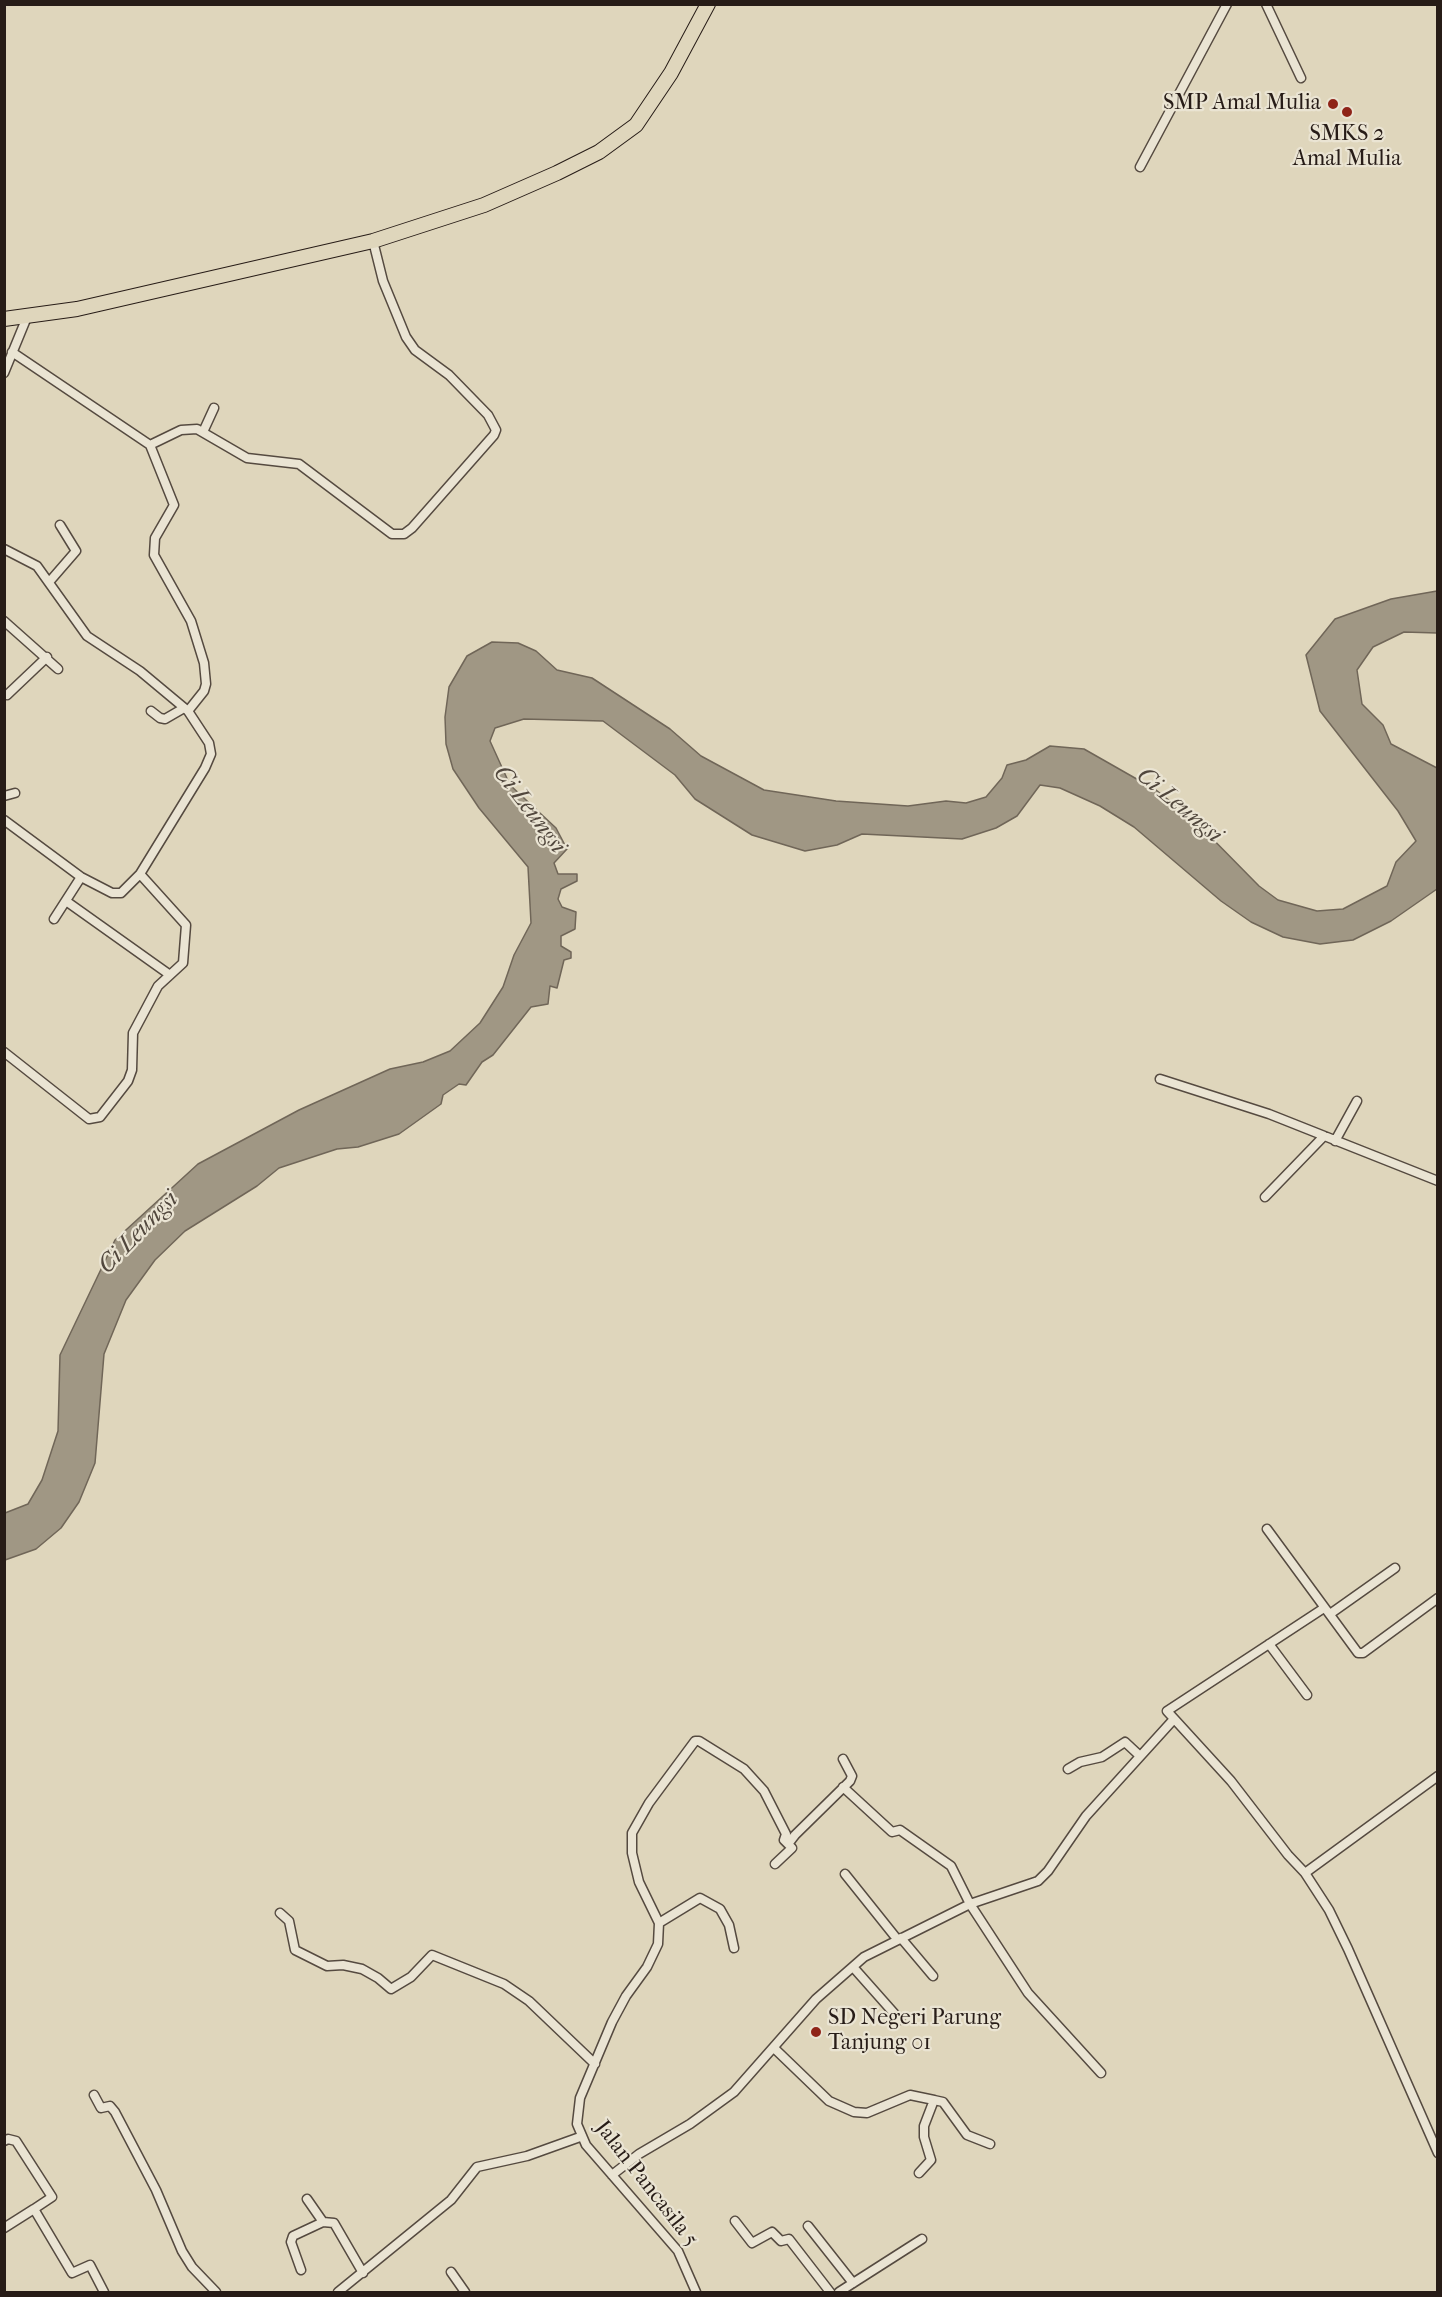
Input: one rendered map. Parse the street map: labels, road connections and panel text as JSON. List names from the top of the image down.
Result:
{
  "streets": {
    "street": ["Jalan Pancasila 5"]
  },
  "water": ["Ci Leungsi"],
  "places": ["SMP Amal Mulia", "SMKS 2 Amal Mulia", "SD Negeri Parung Tanjung 01"]
}
